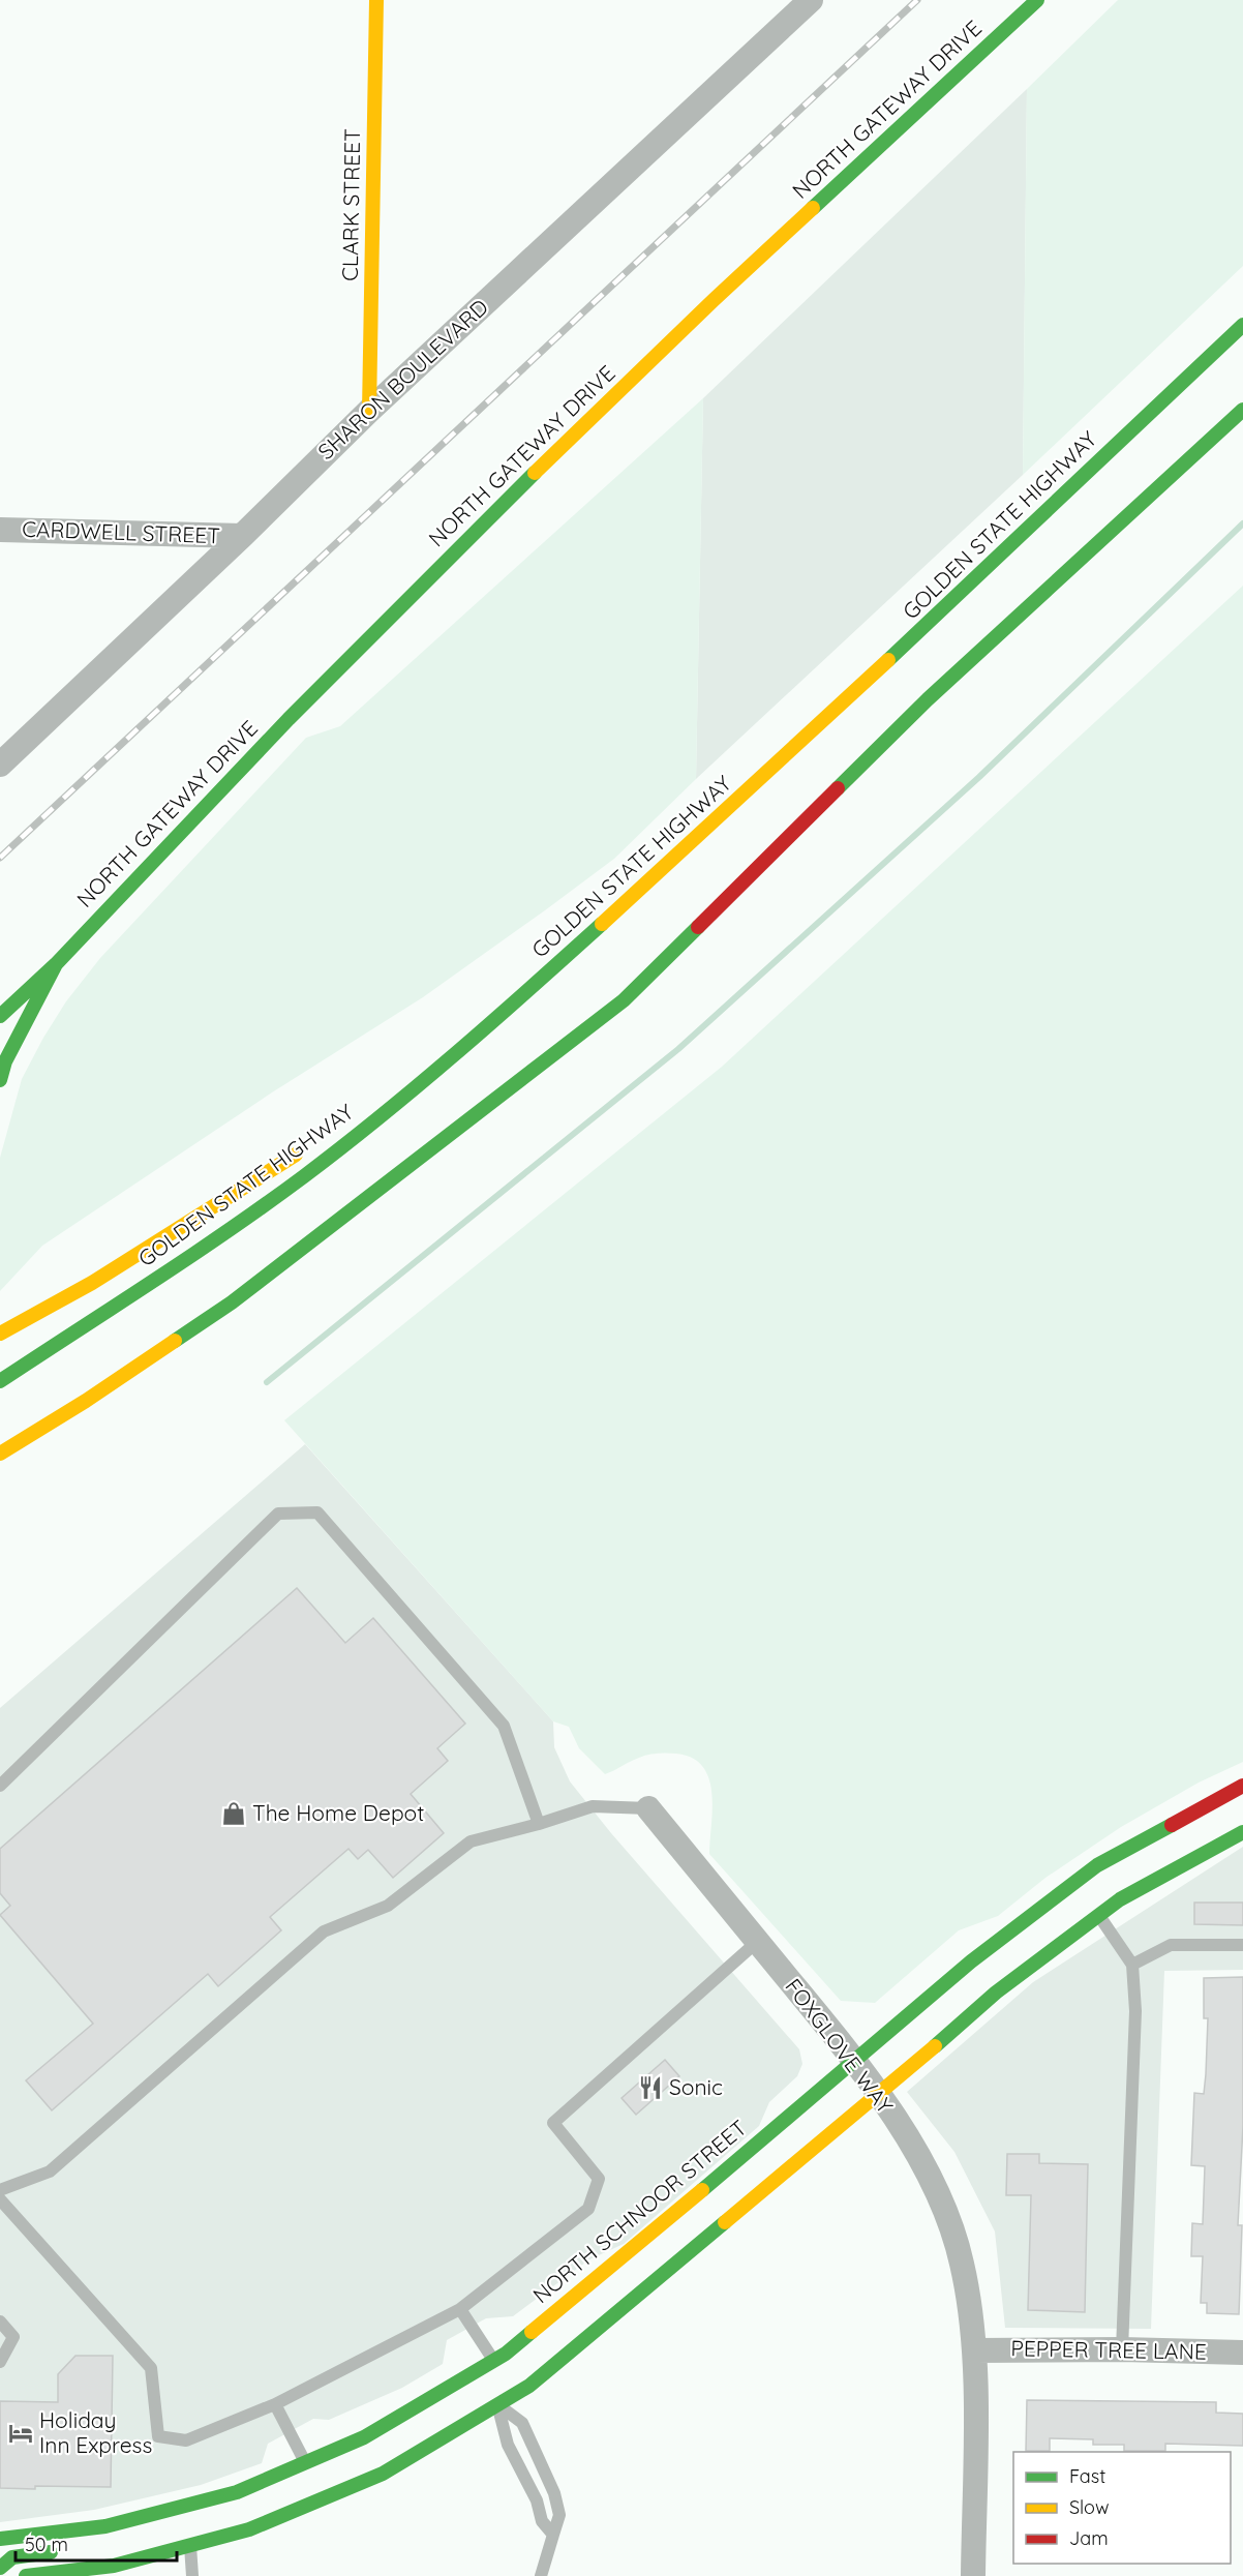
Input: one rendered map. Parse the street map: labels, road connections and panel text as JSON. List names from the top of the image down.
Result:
{
  "streets": {
    "main road": [
      "NORTH GATEWAY DRIVE",
      "CLARK STREET",
      "GOLDEN STATE HIGHWAY",
      "NORTH SCHNOOR STREET"
    ],
    "street": [
      "SHARON BOULEVARD",
      "CARDWELL STREET",
      "FOXGLOVE WAY",
      "PEPPER TREE LANE"
    ]
  },
  "crossings": [
    ["CLARK STREET", "SHARON BOULEVARD"],
    ["SHARON BOULEVARD", "CARDWELL STREET"],
    ["FOXGLOVE WAY", "NORTH SCHNOOR STREET"],
    ["FOXGLOVE WAY", "PEPPER TREE LANE"]
  ],
  "places": {
    "shop": ["The Home Depot"],
    "restaurant": ["Sonic"],
    "hotel": ["Holiday Inn Express"]
  },
  "legend": ["Fast", "Slow", "Jam"],
  "scale_bar": "50 m"
}
